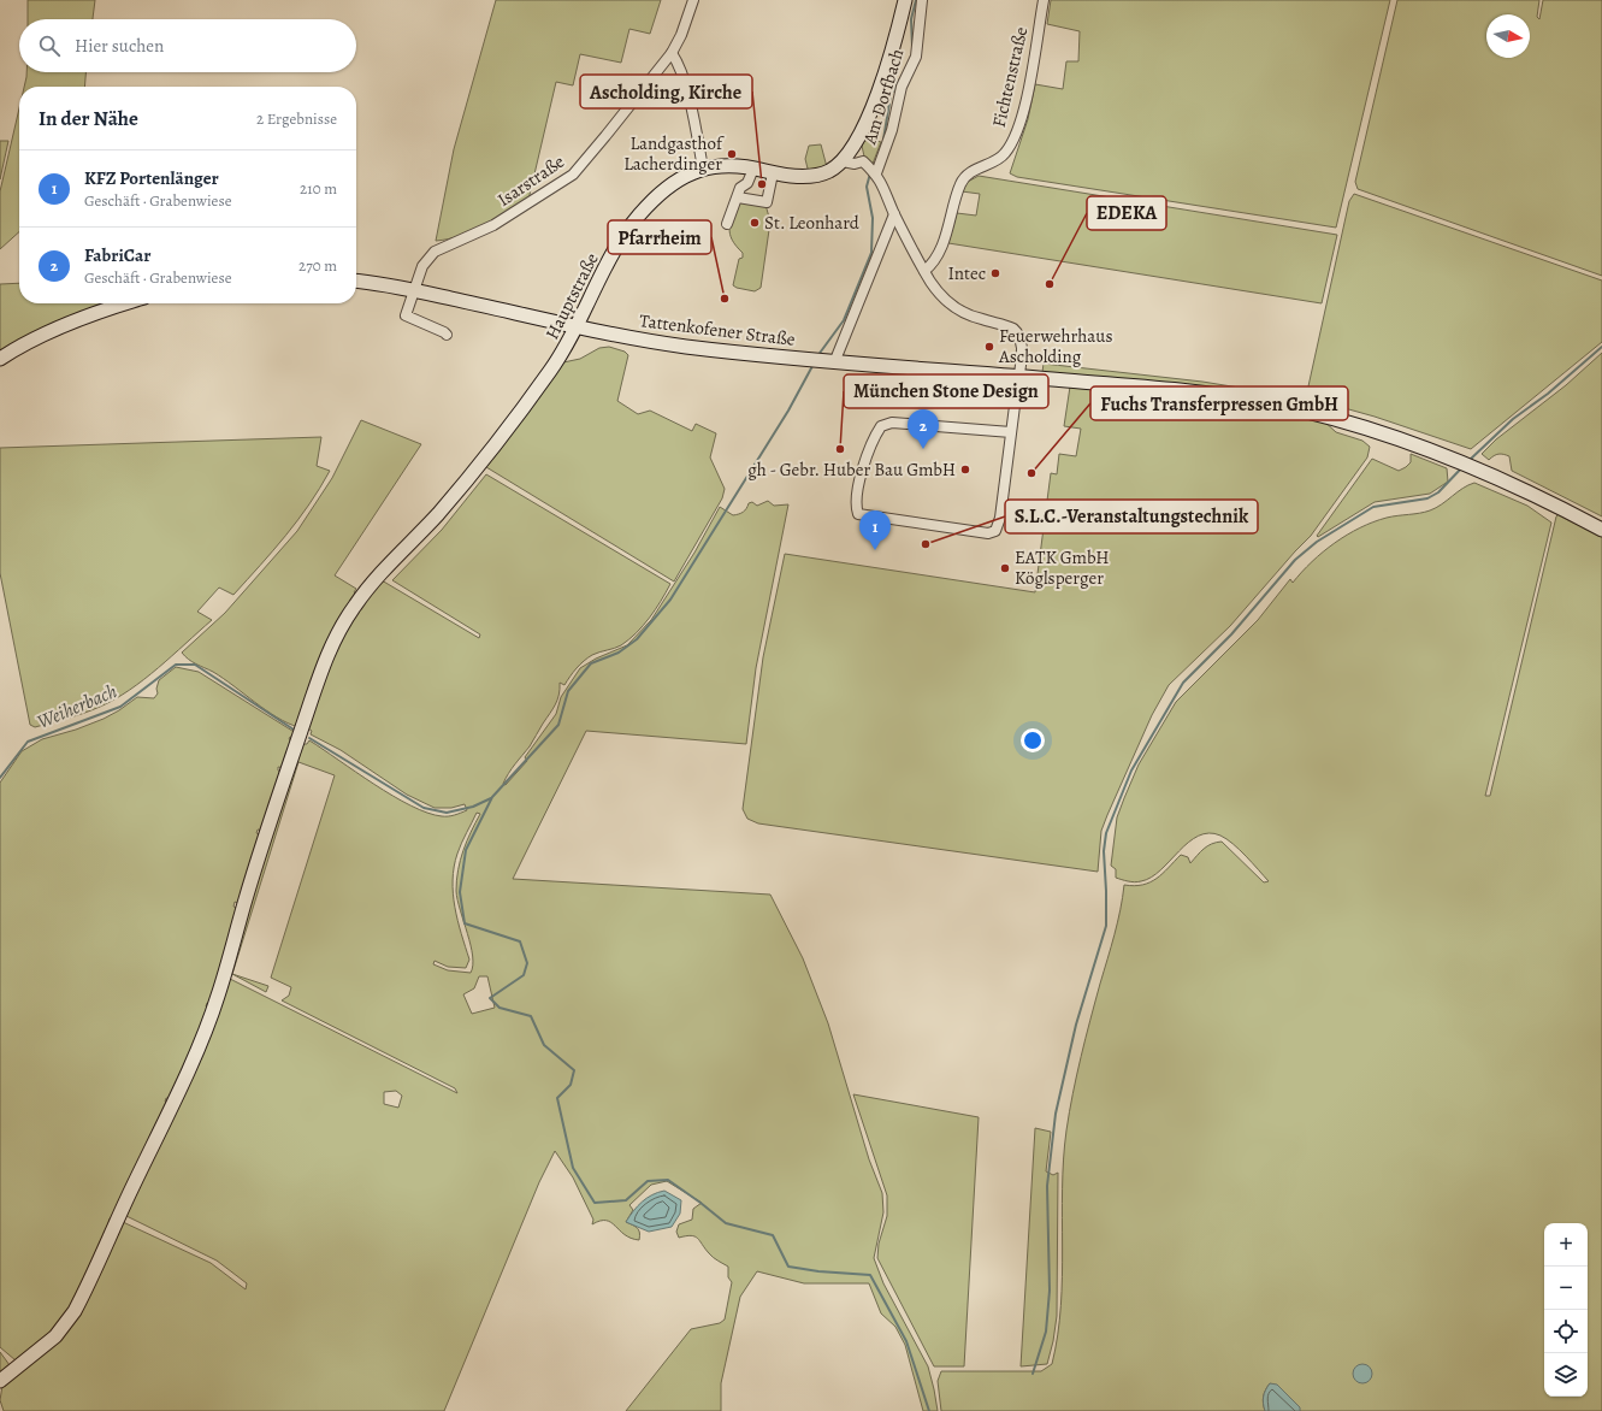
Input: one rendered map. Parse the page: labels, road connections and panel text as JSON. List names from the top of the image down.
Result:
{
  "streets": {
    "main road": ["Hauptstraße", "Tattenkofener Straße"],
    "street": ["Fichtenstraße", "Am Dorfbach", "Isarstraße"]
  },
  "crossings": [
    ["Isarstraße", "Tattenkofener Straße"],
    ["Hauptstraße", "Tattenkofener Straße"]
  ],
  "water": ["Weiherbach"],
  "places": [
    "Landgasthof Lacherdinger",
    "Ascholding, Kirche",
    "St. Leonhard",
    "Intec",
    "EDEKA",
    "Pfarrheim",
    "Feuerwehrhaus Ascholding",
    "München Stone Design",
    "gh - Gebr. Huber Bau GmbH",
    "Fuchs Transferpressen GmbH",
    "S.L.C.-Veranstaltungstechnik",
    "EATK GmbH Köglsperger"
  ],
  "north": "right",
  "page": {
    "search": "Hier suchen",
    "heading": ["In der Nähe", "2 Ergebnisse"],
    "list": [
      {
        "mark": "1",
        "name": "KFZ Portenlänger",
        "note": "Geschäft · Grabenwiese",
        "value": "210 m"
      },
      {
        "mark": "2",
        "name": "FabriCar",
        "note": "Geschäft · Grabenwiese",
        "value": "270 m"
      }
    ],
    "pins": ["2", "1"],
    "map_buttons": ["+", "−"]
  }
}
